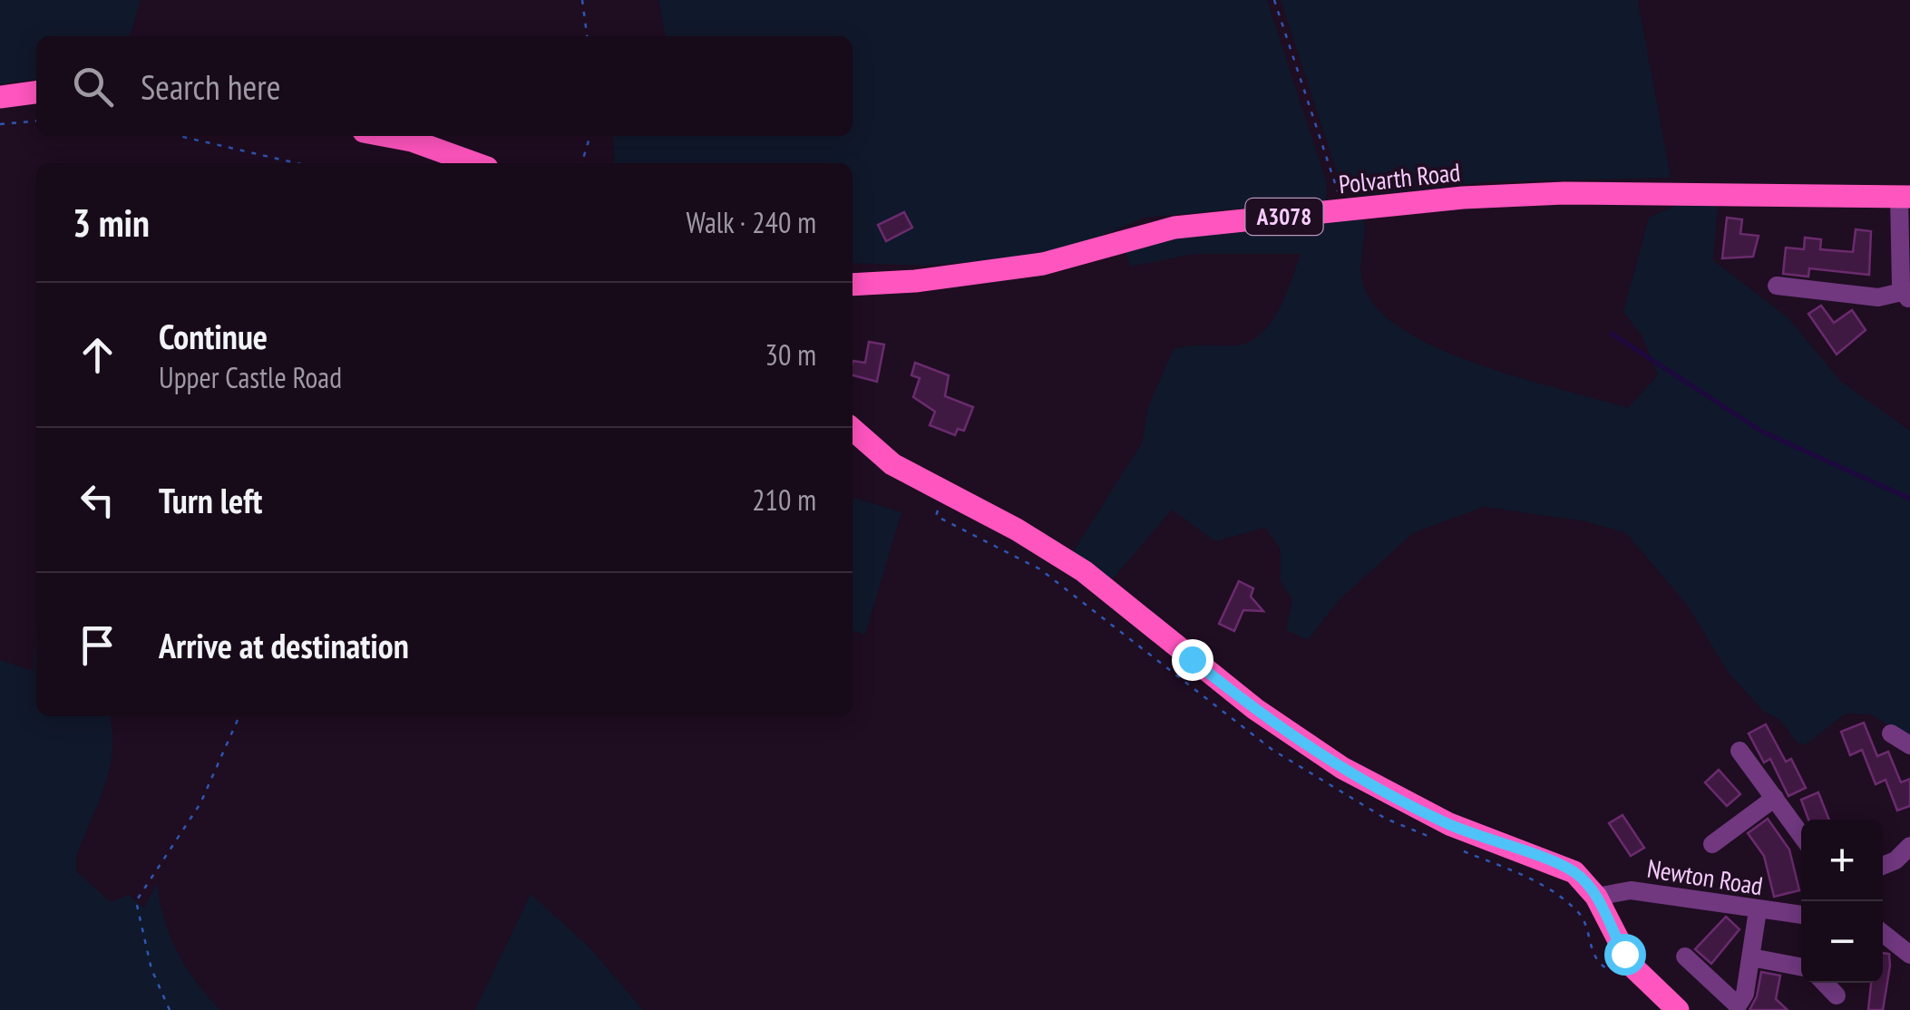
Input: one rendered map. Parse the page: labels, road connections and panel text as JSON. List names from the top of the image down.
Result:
{
  "streets": {
    "main road": ["Polvarth Road", "A3078"],
    "street": ["Newton Road"]
  },
  "page": {
    "search": "Search here",
    "heading": ["3 min", "Walk · 240 m"],
    "list": [
      ["Continue", "Upper Castle Road", "30 m"],
      ["Turn left", "210 m"],
      "Arrive at destination"
    ],
    "map_buttons": ["+", "−"]
  }
}
